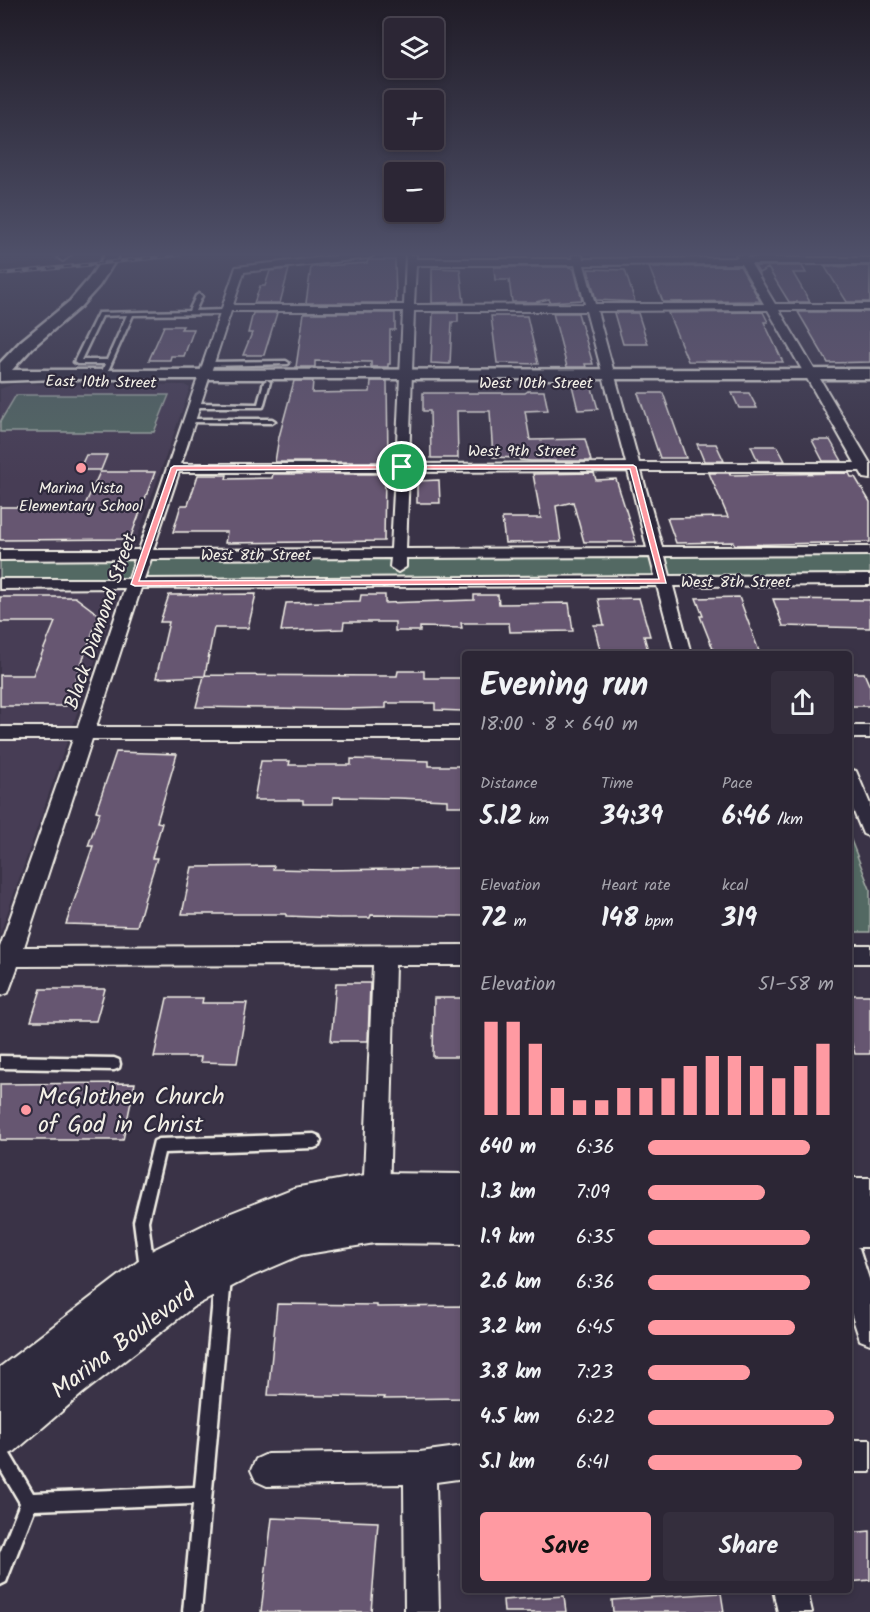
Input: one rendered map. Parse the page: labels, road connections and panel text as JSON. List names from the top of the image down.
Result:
{
  "streets": {
    "main road": ["East 10th Street", "West 10th Street"],
    "street": [
      "West 9th Street",
      "West 8th Street",
      "Black Diamond Street",
      "Marina Boulevard"
    ]
  },
  "crossings": [
    ["East 10th Street", "West 10th Street"],
    ["East 10th Street", "Black Diamond Street"],
    ["West 10th Street", "Black Diamond Street"],
    ["West 9th Street", "Black Diamond Street"],
    ["West 8th Street", "Black Diamond Street"]
  ],
  "places": ["Marina Vista Elementary School", "McGlothen Church of God in Christ"],
  "page": {
    "map_buttons": ["+", "−"],
    "heading": ["Evening run", "18:00 · 8 × 640 m"],
    "stats": [
      ["Distance", "5.12 km"],
      ["Time", "34:39"],
      ["Pace", "6:46 /km"],
      ["Elevation", "72 m"],
      ["Heart rate", "148 bpm"],
      ["kcal", "319"]
    ],
    "chart": ["Elevation", "51–58 m"],
    "list": [
      {
        "name": "640 m",
        "note": "6:36"
      },
      {
        "name": "1.3 km",
        "note": "7:09"
      },
      {
        "name": "1.9 km",
        "note": "6:35"
      },
      {
        "name": "2.6 km",
        "note": "6:36"
      },
      {
        "name": "3.2 km",
        "note": "6:45"
      },
      {
        "name": "3.8 km",
        "note": "7:23"
      },
      {
        "name": "4.5 km",
        "note": "6:22"
      },
      {
        "name": "5.1 km",
        "note": "6:41"
      }
    ],
    "buttons": ["Save", "Share"]
  }
}
